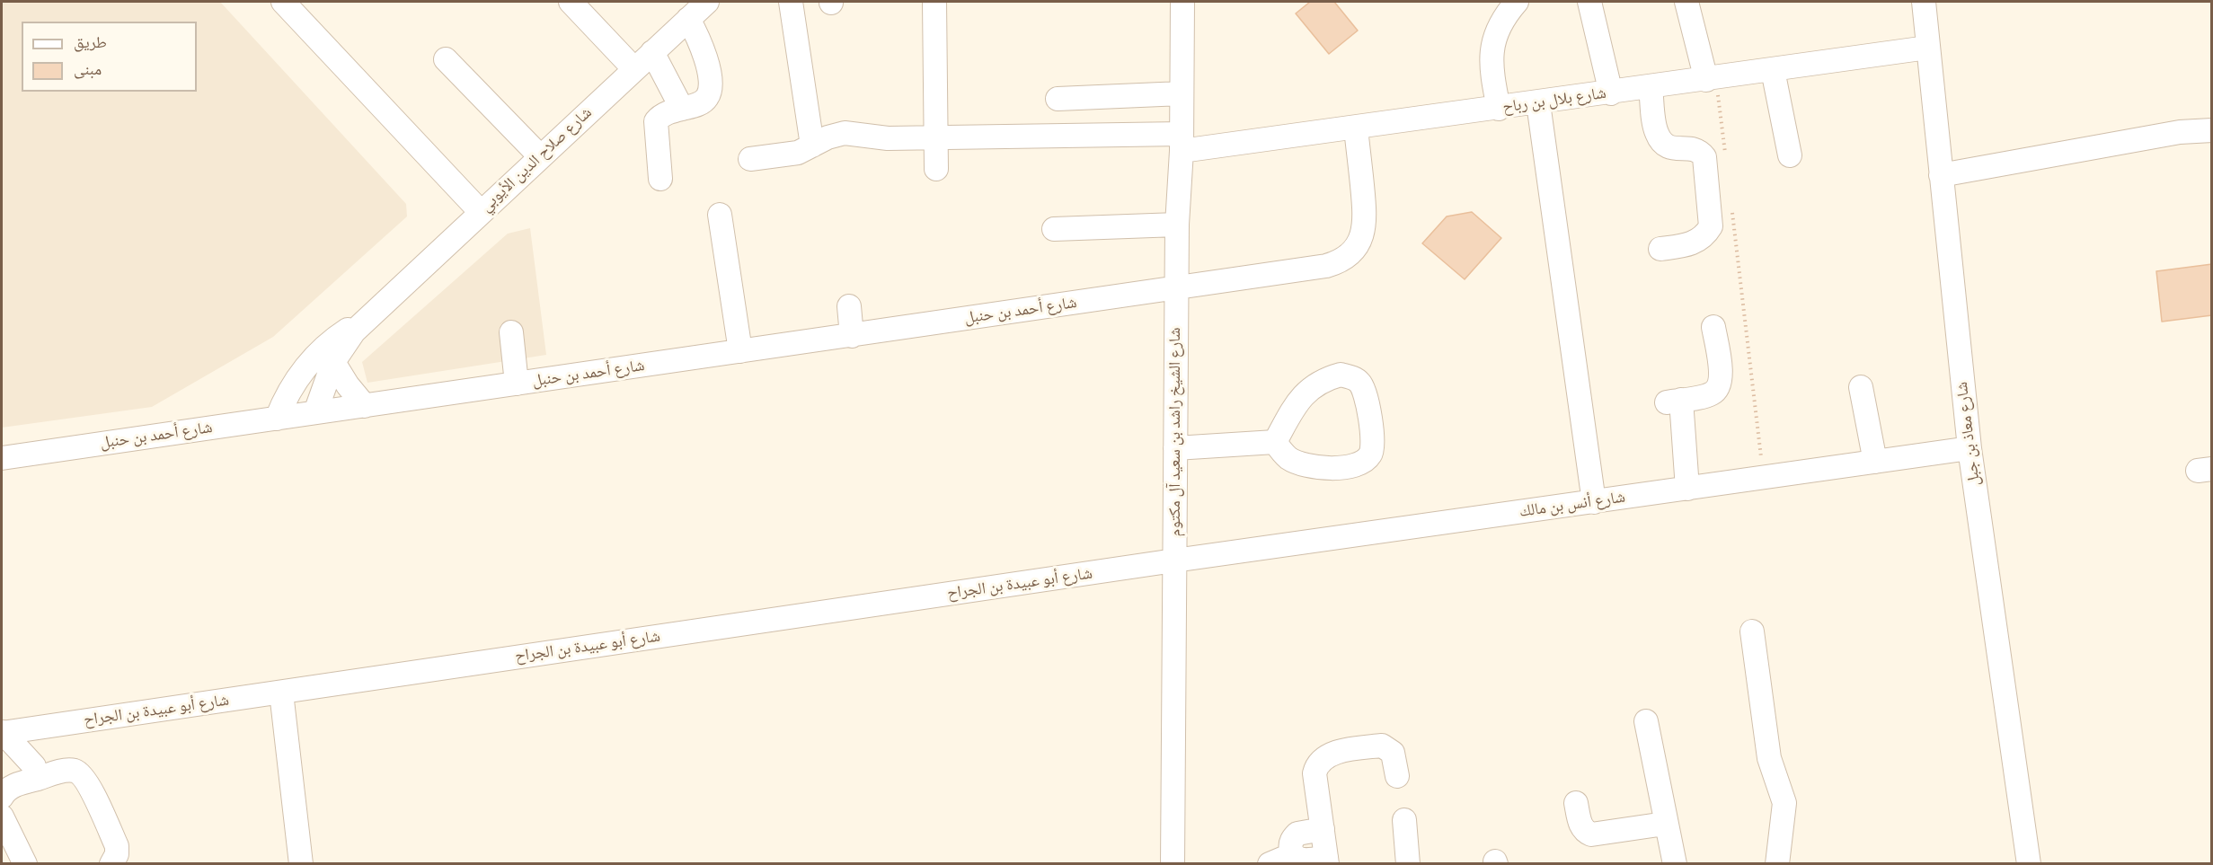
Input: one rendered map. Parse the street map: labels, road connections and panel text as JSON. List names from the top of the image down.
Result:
{
  "streets": {
    "street": [
      "شارع بلال بن رباح",
      "شارع صلاح الدين الأيوبي",
      "شارع أحمد بن حنبل",
      "شارع الشيخ راشد بن سعيد آل مكتوم",
      "شارع معاذ بن جبل",
      "شارع أنس بن مالك",
      "شارع أبو عبيدة بن الجراح"
    ]
  },
  "crossings": [
    ["شارع بلال بن رباح", "شارع أحمد بن حنبل"],
    ["شارع بلال بن رباح", "شارع الشيخ راشد بن سعيد آل مكتوم"],
    ["شارع بلال بن رباح", "شارع معاذ بن جبل"],
    ["شارع صلاح الدين الأيوبي", "شارع أحمد بن حنبل"],
    ["شارع أحمد بن حنبل", "شارع الشيخ راشد بن سعيد آل مكتوم"],
    ["شارع الشيخ راشد بن سعيد آل مكتوم", "شارع أنس بن مالك"],
    ["شارع الشيخ راشد بن سعيد آل مكتوم", "شارع أبو عبيدة بن الجراح"],
    ["شارع معاذ بن جبل", "شارع أنس بن مالك"],
    ["شارع أنس بن مالك", "شارع أبو عبيدة بن الجراح"]
  ],
  "legend": ["طريق", "مبنى"]
}
